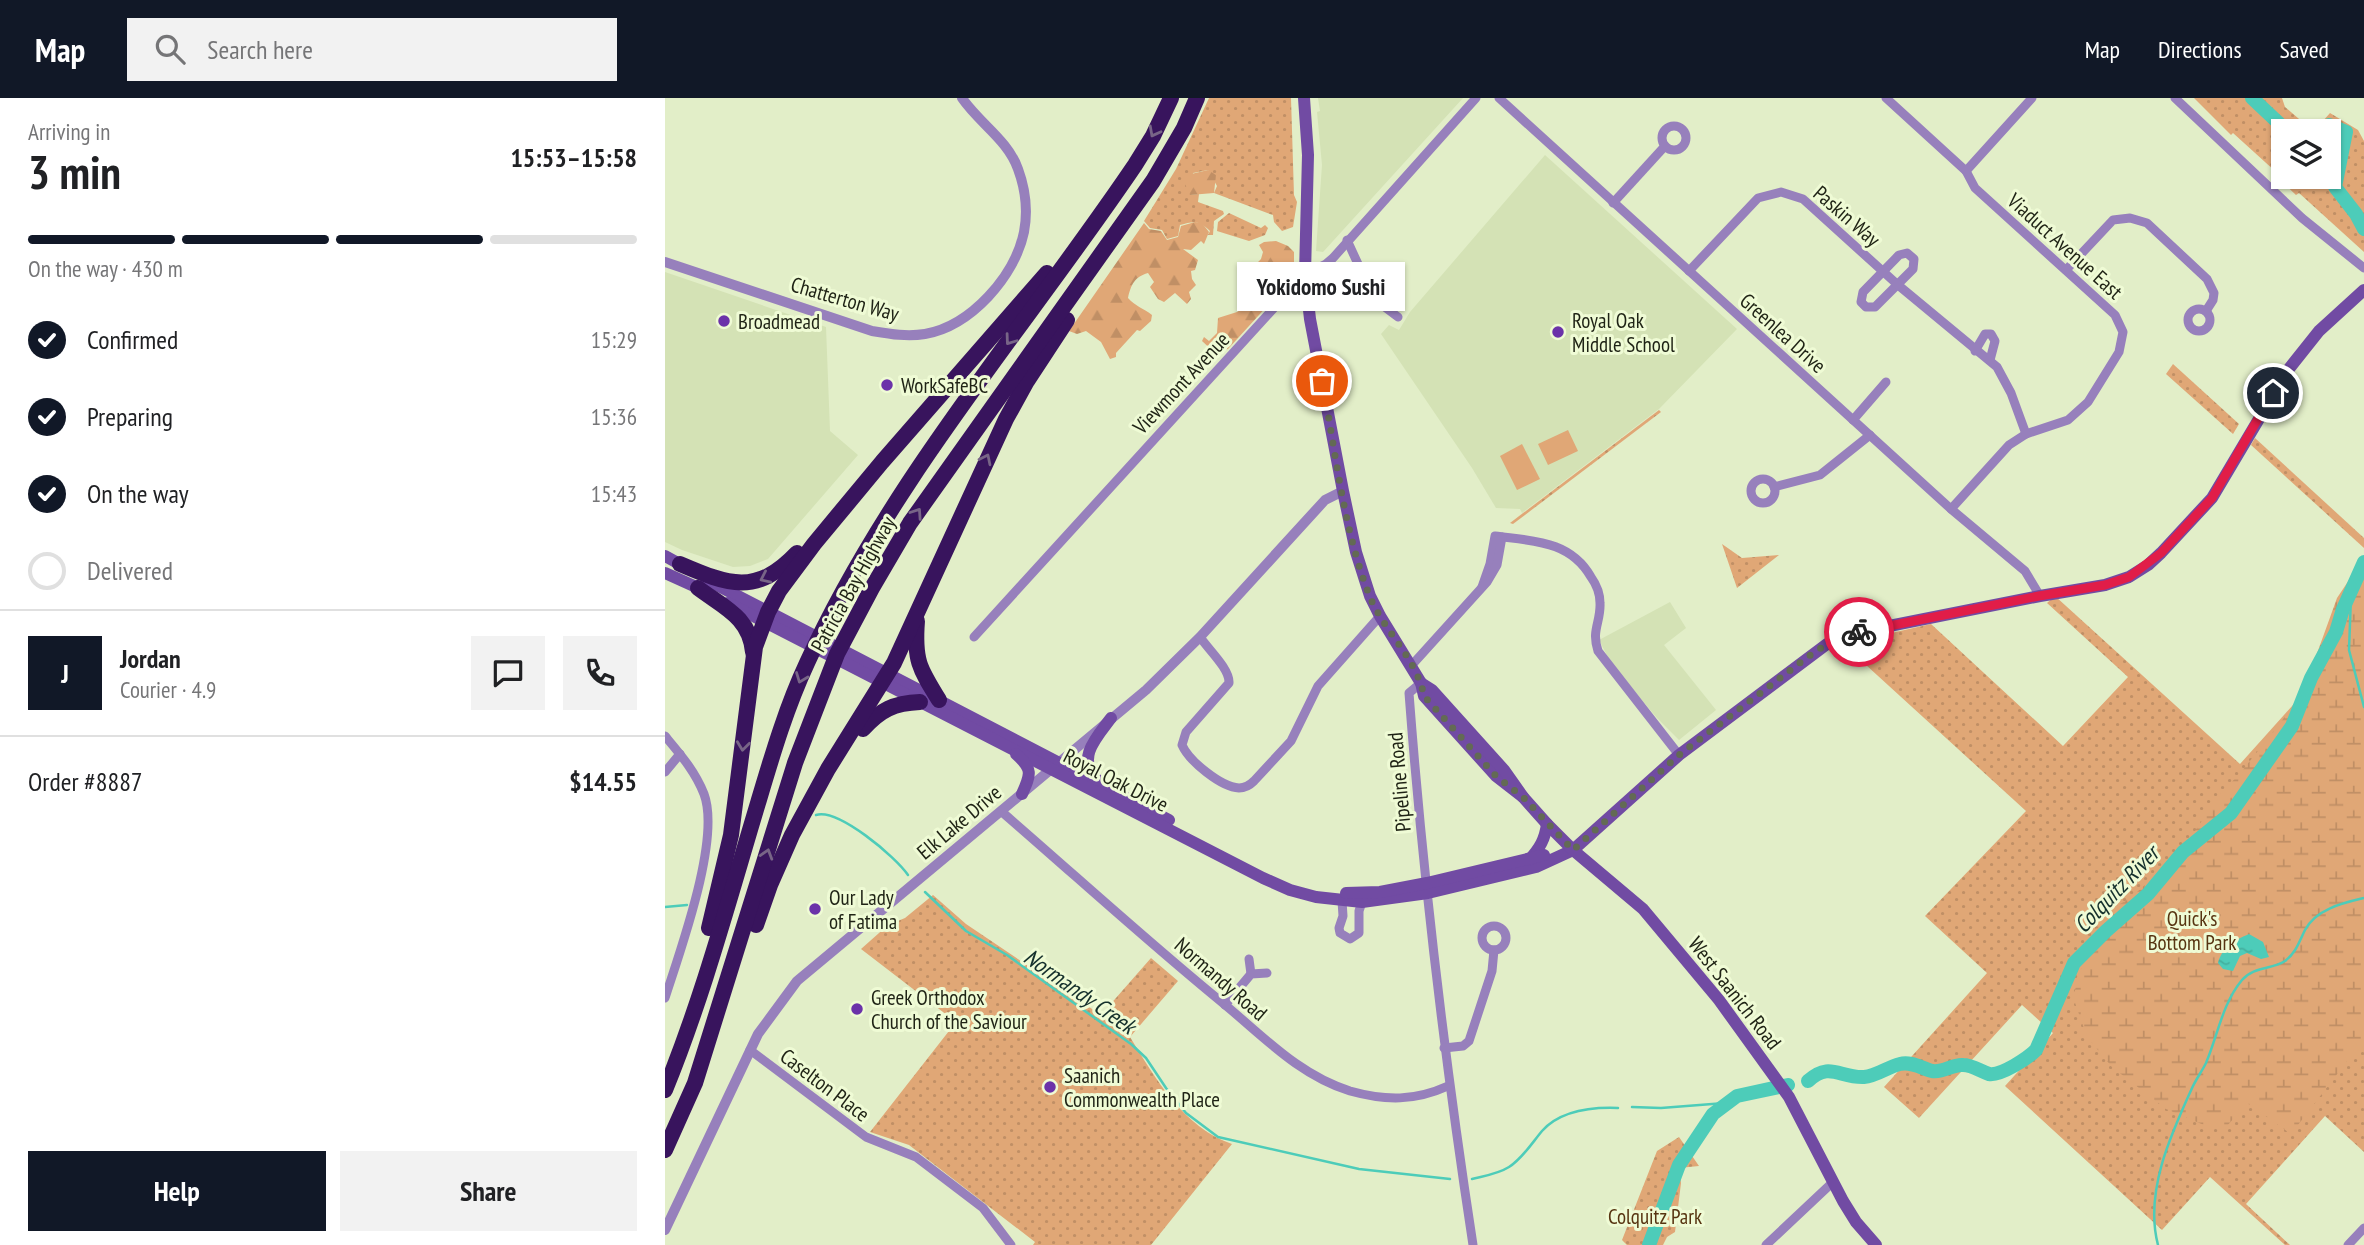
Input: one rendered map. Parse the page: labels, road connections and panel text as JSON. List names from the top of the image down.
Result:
{
  "streets": {
    "highway": ["Patricia Bay Highway"],
    "main road": ["Royal Oak Drive", "West Saanich Road"],
    "street": [
      "Paskin Way",
      "Viaduct Avenue East",
      "Chatterton Way",
      "Greenlea Drive",
      "Viewmont Avenue",
      "Pipeline Road",
      "Elk Lake Drive",
      "Normandy Road",
      "Caselton Place"
    ]
  },
  "crossings": [
    ["Paskin Way", "Viaduct Avenue East"],
    ["Paskin Way", "Greenlea Drive"],
    ["Viaduct Avenue East", "Greenlea Drive"],
    ["Viewmont Avenue", "West Saanich Road"],
    ["Royal Oak Drive", "Pipeline Road"],
    ["Royal Oak Drive", "Elk Lake Drive"],
    ["Royal Oak Drive", "West Saanich Road"],
    ["Pipeline Road", "West Saanich Road"],
    ["Elk Lake Drive", "Normandy Road"],
    ["Elk Lake Drive", "West Saanich Road"],
    ["Elk Lake Drive", "Caselton Place"]
  ],
  "water": ["Colquitz River", "Normandy Creek"],
  "parks": ["Quick's Bottom Park", "Colquitz Park"],
  "places": [
    "Broadmead",
    "Royal Oak Middle School",
    "Yokidomo Sushi",
    "WorkSafeBC",
    "Our Lady of Fatima",
    "Greek Orthodox Church of the Saviour",
    "Saanich Commonwealth Place"
  ],
  "page": {
    "header": "Map",
    "search": "Search here",
    "nav": ["Map", "Directions", "Saved"],
    "heading": ["3 min", "Arriving in", "15:53–15:58"],
    "panel": [
      "Jordan",
      "Courier · 4.9",
      "Order #8887",
      "$14.55"
    ],
    "bar": "On the way · 430 m",
    "bubble": "Yokidomo Sushi",
    "list": [
      ["Confirmed", "15:29"],
      ["Preparing", "15:36"],
      ["On the way", "15:43"],
      "Delivered"
    ],
    "round": "J",
    "buttons": ["Help", "Share"]
  }
}
